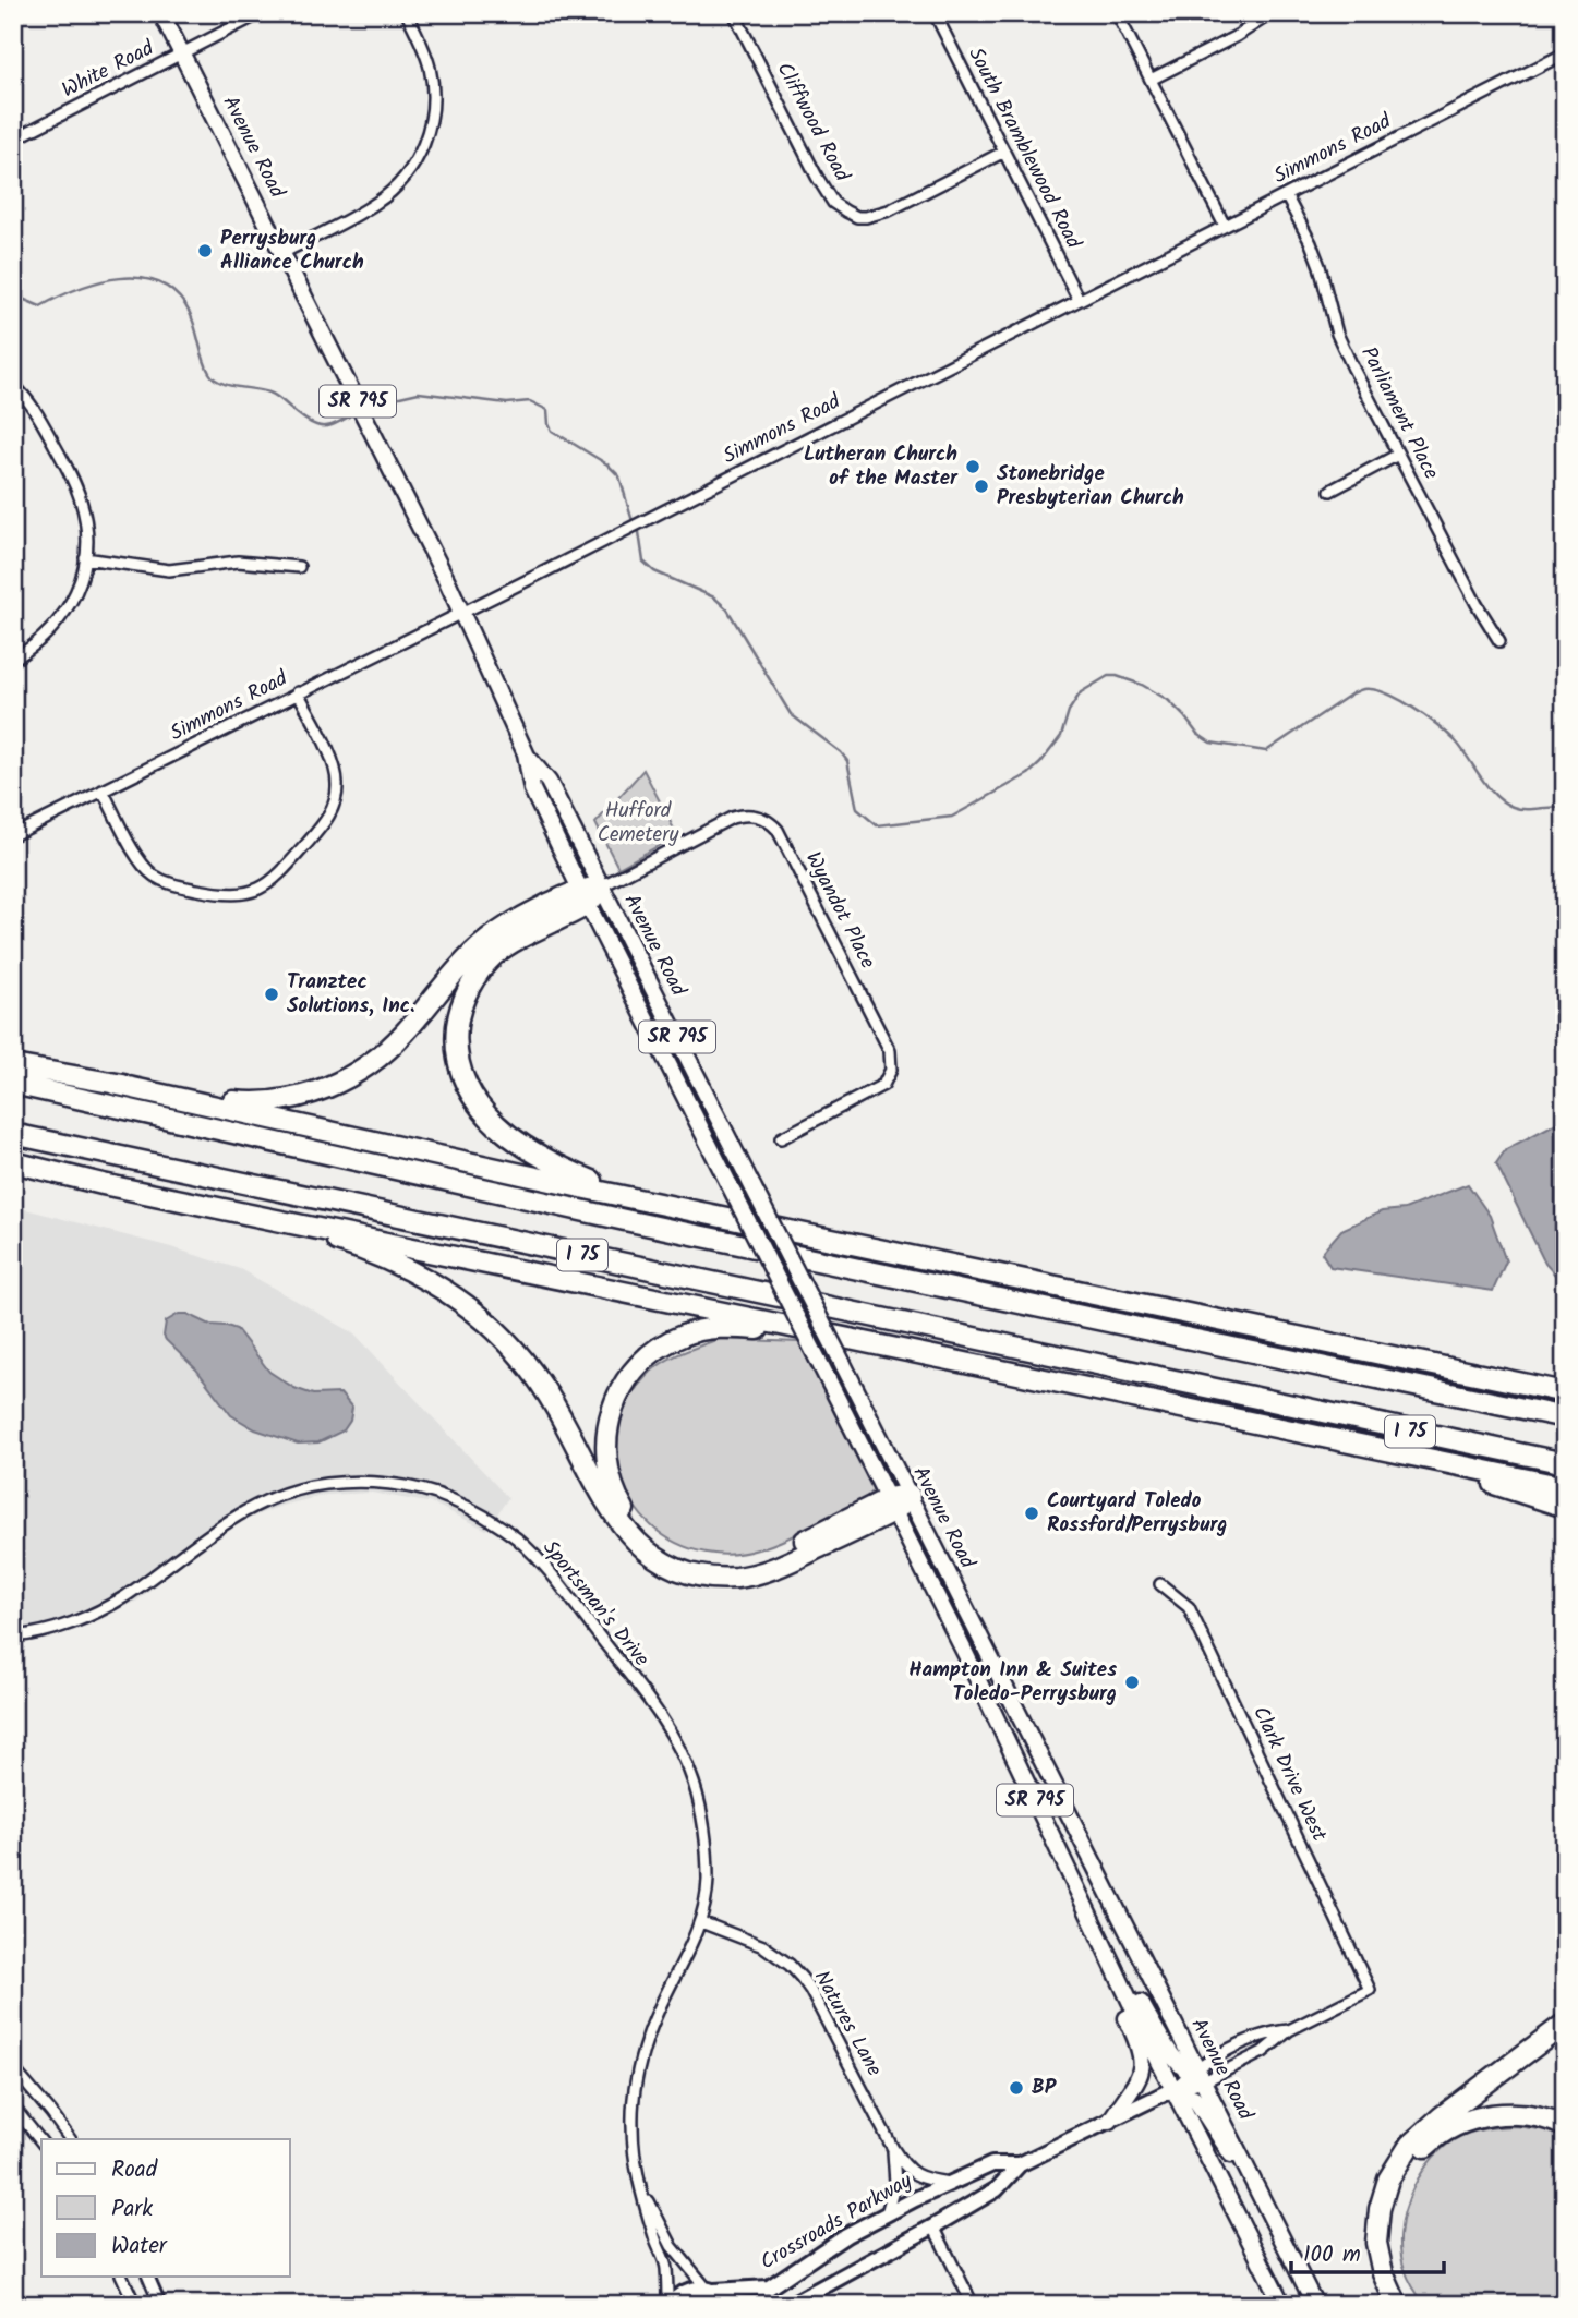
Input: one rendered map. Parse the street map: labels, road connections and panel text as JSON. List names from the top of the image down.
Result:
{
  "streets": {
    "highway": ["I 75"],
    "main road": ["Avenue Road", "SR 795"],
    "street": [
      "White Road",
      "Cliffwood Road",
      "South Bramblewood Road",
      "Simmons Road",
      "Parliament Place",
      "Wyandot Place",
      "Sportsman's Drive",
      "Clark Drive West",
      "Natures Lane",
      "Crossroads Parkway"
    ]
  },
  "crossings": [
    ["White Road", "Avenue Road"],
    ["Cliffwood Road", "South Bramblewood Road"],
    ["Avenue Road", "Simmons Road"],
    ["Avenue Road", "Wyandot Place"],
    ["Avenue Road", "Crossroads Parkway"],
    ["South Bramblewood Road", "Simmons Road"],
    ["Simmons Road", "Parliament Place"],
    ["Sportsman's Drive", "Natures Lane"],
    ["Sportsman's Drive", "Crossroads Parkway"],
    ["Natures Lane", "Crossroads Parkway"]
  ],
  "parks": ["Hufford Cemetery"],
  "places": [
    "Perrysburg Alliance Church",
    "Lutheran Church of the Master",
    "Stonebridge Presbyterian Church",
    "Tranztec Solutions, Inc.",
    "Courtyard Toledo Rossford/Perrysburg",
    "Hampton Inn & Suites Toledo-Perrysburg",
    "BP"
  ],
  "legend": ["Road", "Park", "Water"],
  "scale_bar": "100 m"
}
